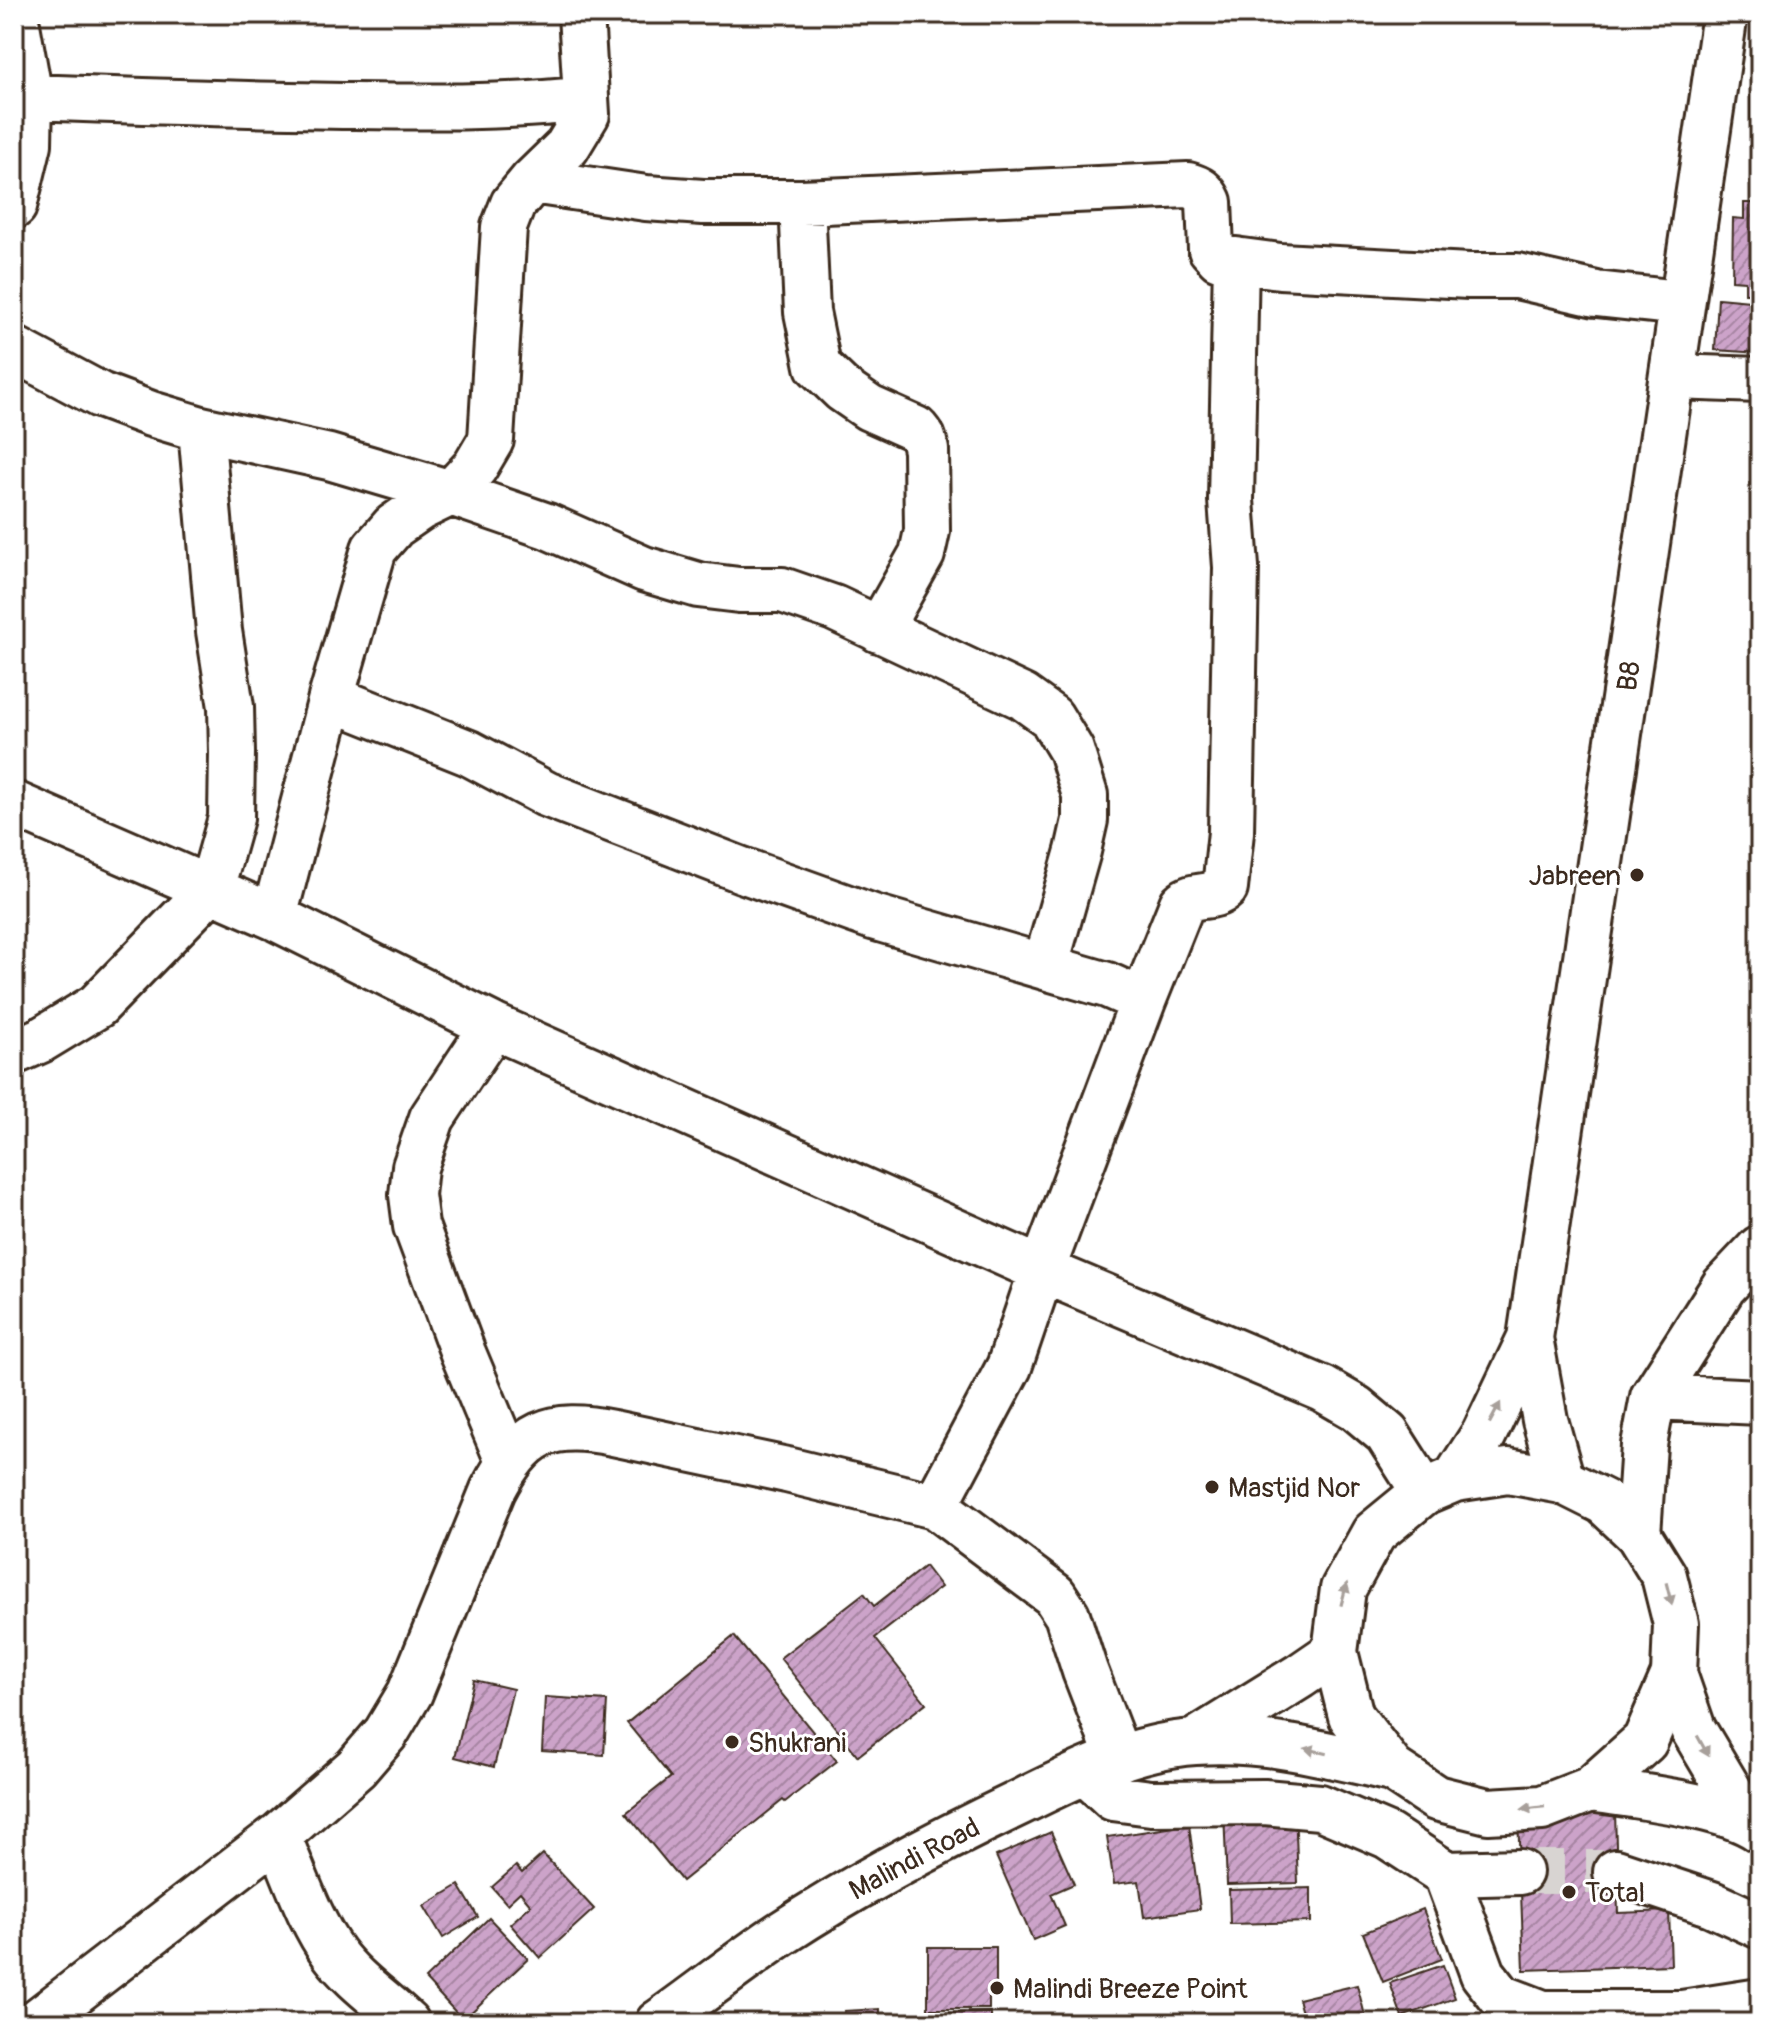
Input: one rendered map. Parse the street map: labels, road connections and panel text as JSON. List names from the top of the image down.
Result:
{
  "streets": {
    "main road": ["B8", "Malindi Road"]
  },
  "places": [
    "Jabreen",
    "Mastjid Nor",
    "Shukrani",
    "Total",
    "Malindi Breeze Point"
  ]
}
